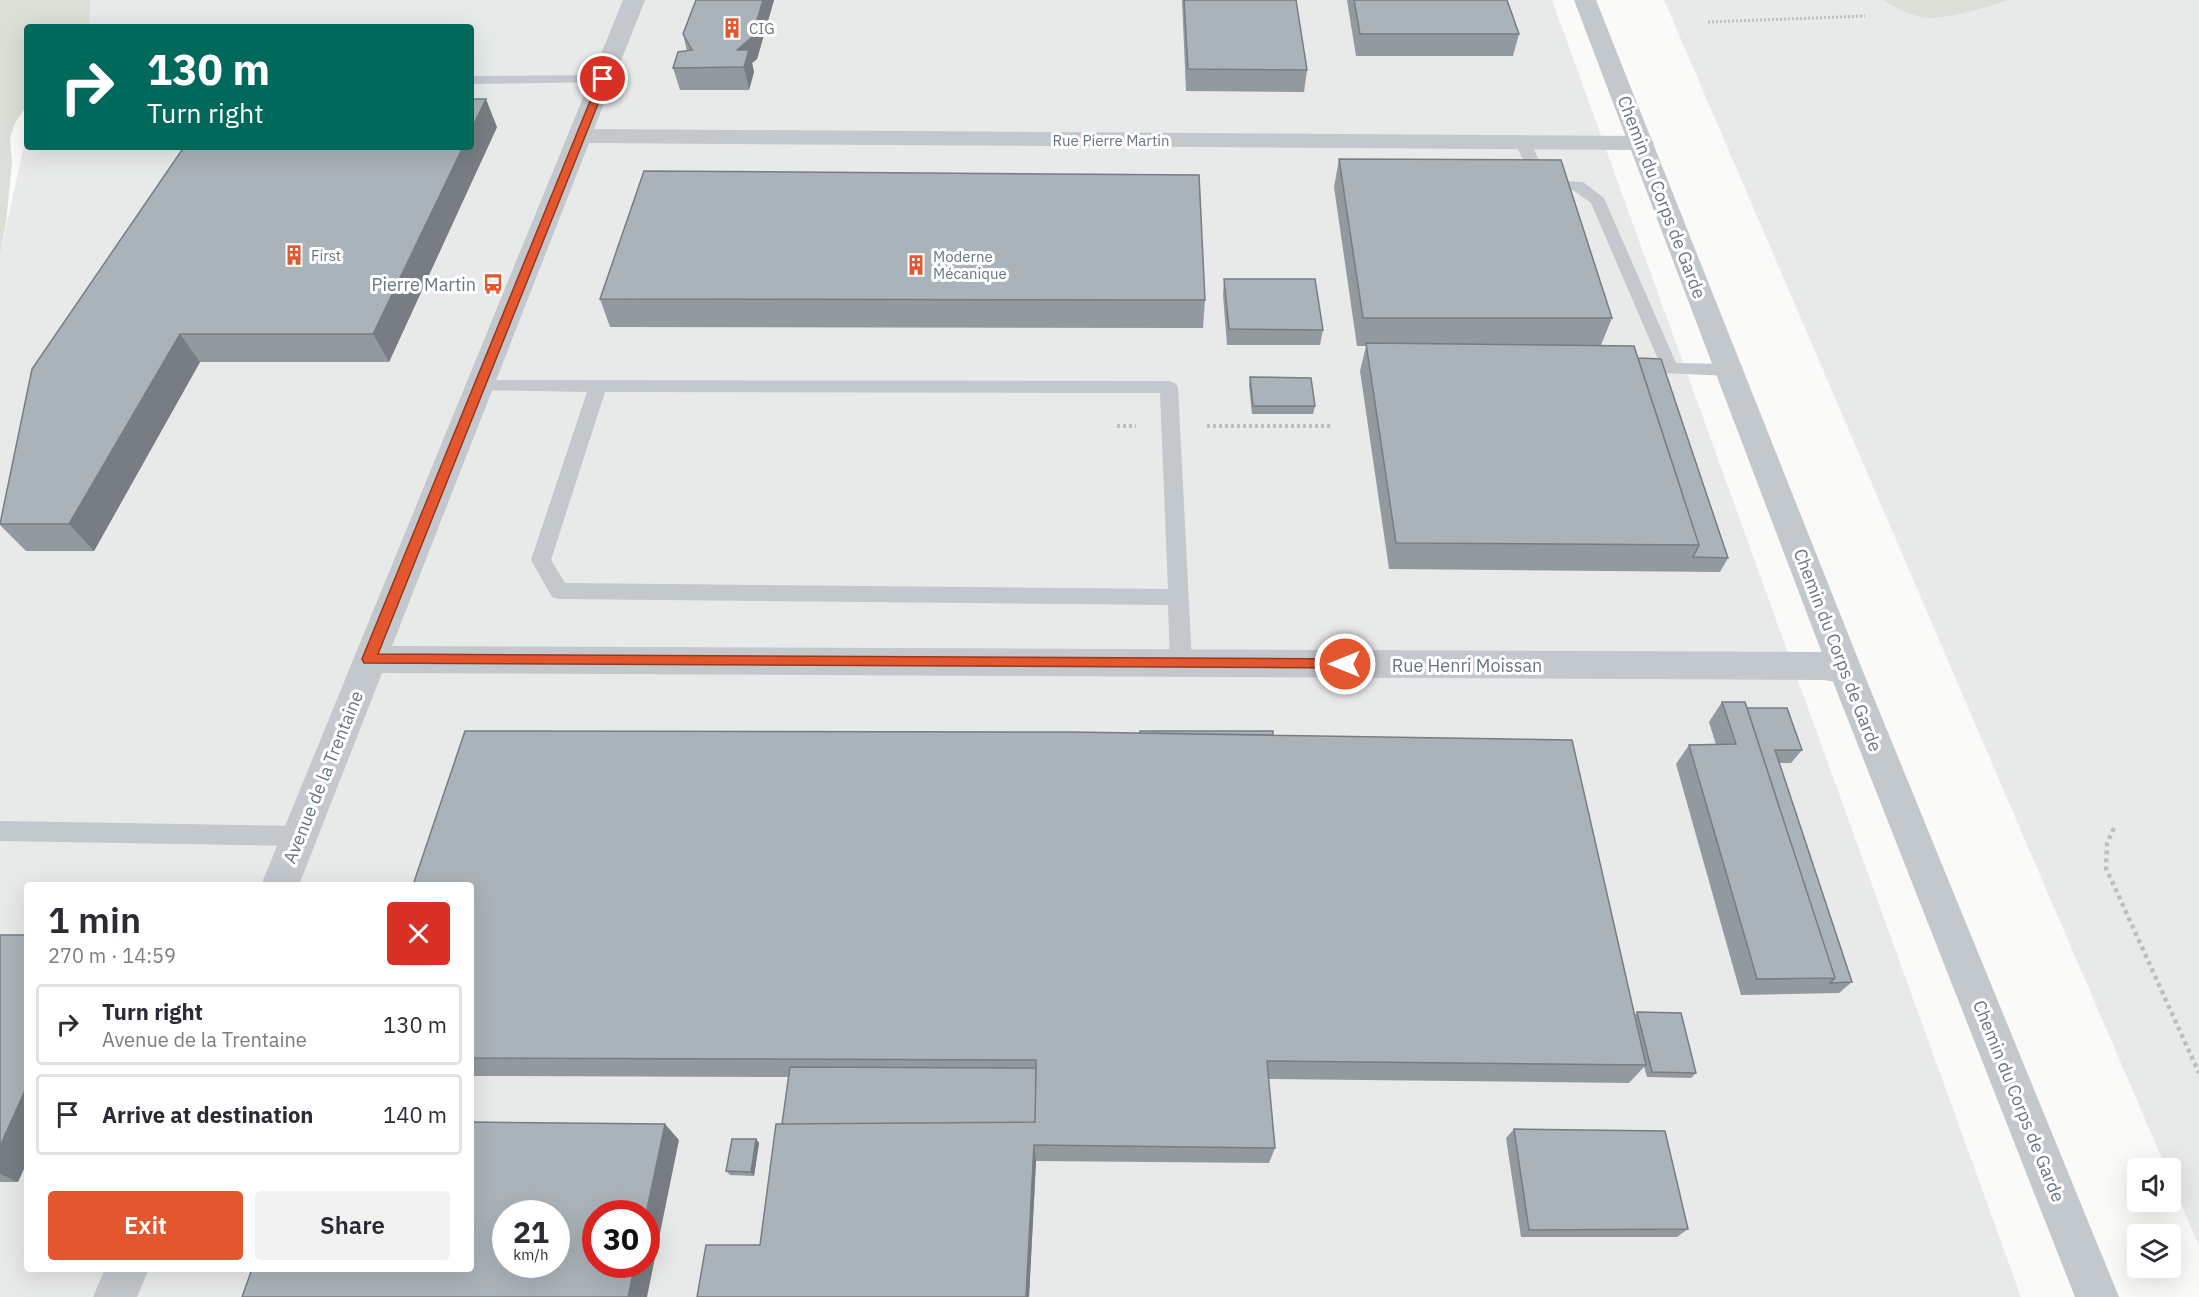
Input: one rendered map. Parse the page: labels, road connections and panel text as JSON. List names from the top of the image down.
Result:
{
  "streets": {
    "street": [
      "Rue Pierre Martin",
      "Chemin du Corps de Garde",
      "Rue Henri Moissan",
      "Avenue de la Trentaine"
    ]
  },
  "crossings": [
    ["Rue Pierre Martin", "Chemin du Corps de Garde"],
    ["Rue Pierre Martin", "Avenue de la Trentaine"],
    ["Chemin du Corps de Garde", "Rue Henri Moissan"],
    ["Rue Henri Moissan", "Avenue de la Trentaine"]
  ],
  "places": {
    "building": ["CIG", "First", "Moderne Mécanique"],
    "bus stop": ["Pierre Martin"]
  },
  "page": {
    "turn": ["130 m", "Turn right"],
    "heading": ["1 min", "270 m · 14:59"],
    "list": [
      {
        "name": "Turn right",
        "note": "Avenue de la Trentaine",
        "value": "130 m"
      },
      {
        "name": "Arrive at destination",
        "value": "140 m"
      }
    ],
    "buttons": ["Exit", "Share"],
    "speed": "21 km/h",
    "limit": "30"
  }
}
